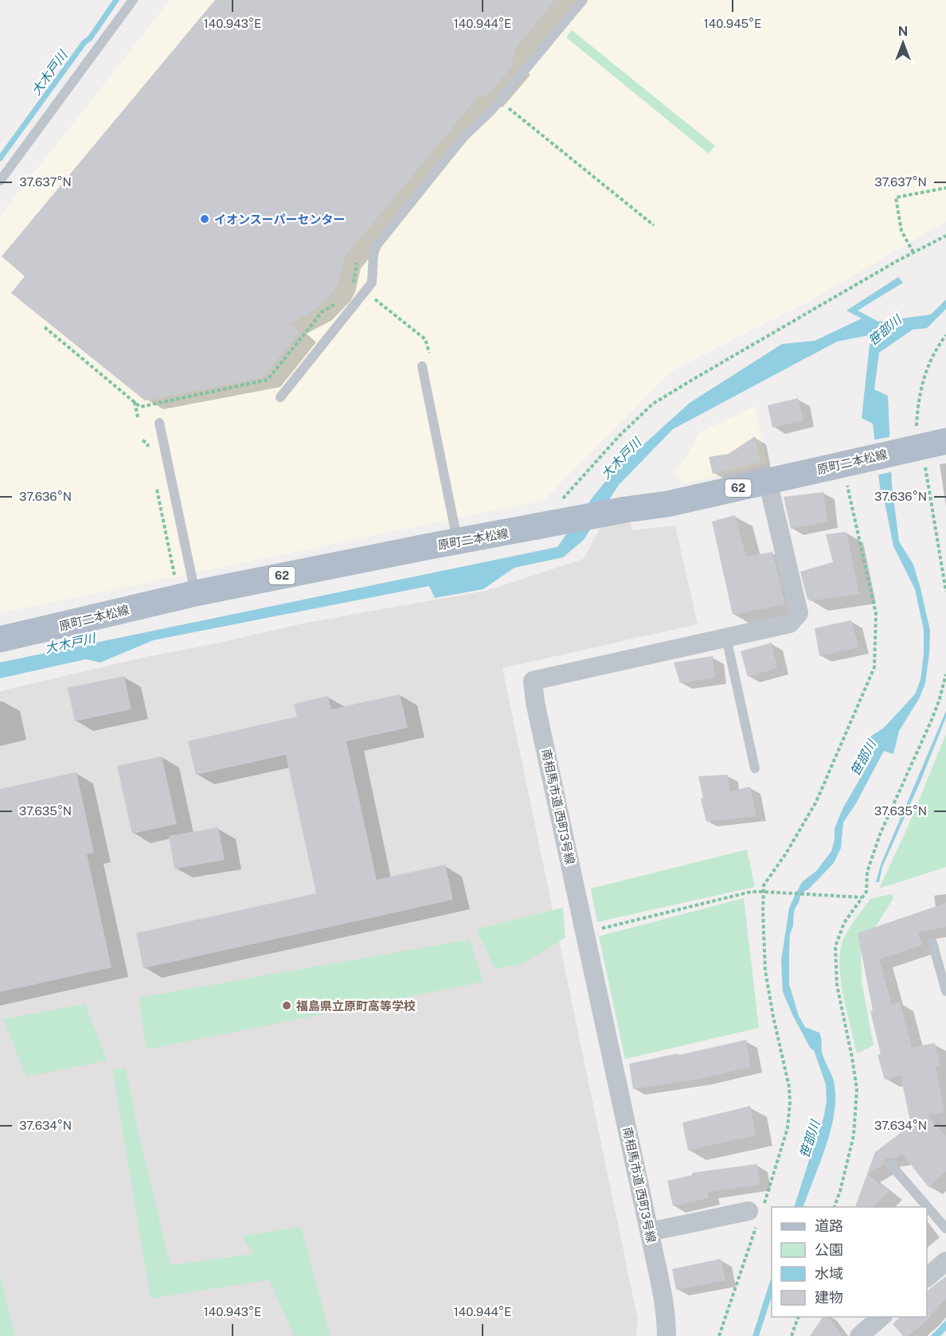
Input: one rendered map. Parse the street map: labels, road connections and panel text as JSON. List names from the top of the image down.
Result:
{
  "streets": {
    "main road": ["原町二本松線", "62"],
    "street": ["南相馬市道 西町3号線"]
  },
  "crossings": [
    ["原町二本松線", "南相馬市道 西町3号線"]
  ],
  "water": ["大木戸川", "笹部川"],
  "places": ["イオンスーパーセンター", "福島県立原町高等学校"],
  "legend": [
    "道路",
    "公園",
    "水域",
    "建物"
  ],
  "north": "top",
  "coordinates": [
    "140.943°E",
    "140.944°E",
    "140.945°E",
    "37.637°N",
    "37.636°N",
    "37.635°N",
    "37.634°N"
  ]
}
